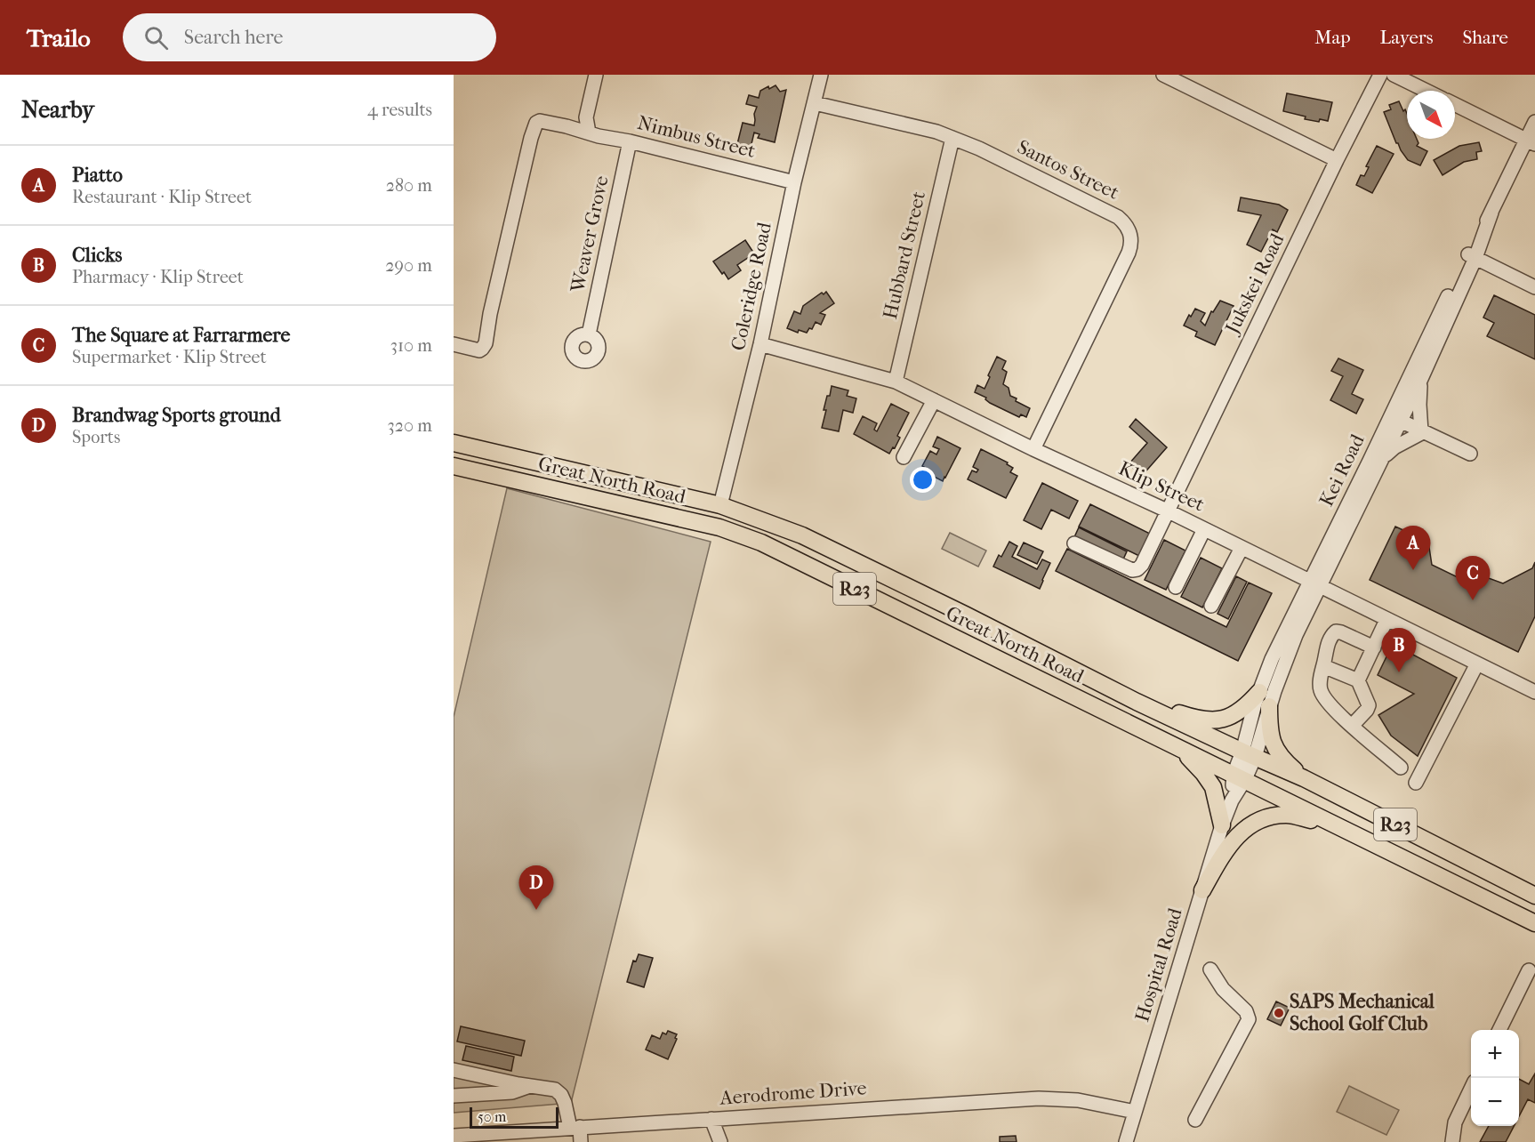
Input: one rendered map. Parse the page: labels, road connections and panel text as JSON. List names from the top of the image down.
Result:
{
  "streets": {
    "main road": ["Great North Road", "R23"],
    "street": [
      "Nimbus Street",
      "Santos Street",
      "Weaver Grove",
      "Hubbard Street",
      "Jukskei Road",
      "Coleridge Road",
      "Kei Road",
      "Klip Street",
      "Hospital Road",
      "Aerodrome Drive"
    ]
  },
  "crossings": [
    ["Nimbus Street", "Weaver Grove"],
    ["Nimbus Street", "Coleridge Road"],
    ["Santos Street", "Hubbard Street"],
    ["Santos Street", "Coleridge Road"],
    ["Santos Street", "Klip Street"],
    ["Hubbard Street", "Klip Street"],
    ["Jukskei Road", "Klip Street"],
    ["Coleridge Road", "Great North Road"],
    ["Coleridge Road", "Klip Street"],
    ["Kei Road", "Great North Road"],
    ["Kei Road", "Klip Street"],
    ["Kei Road", "Hospital Road"],
    ["Great North Road", "Hospital Road"],
    ["Hospital Road", "Aerodrome Drive"]
  ],
  "places": ["SAPS Mechanical School Golf Club"],
  "scale_bar": "50 m",
  "north": "bottom right",
  "page": {
    "header": "Trailo",
    "search": "Search here",
    "nav": ["Map", "Layers", "Share"],
    "heading": ["Nearby", "4 results"],
    "list": [
      {
        "mark": "A",
        "name": "Piatto",
        "note": "Restaurant · Klip Street",
        "value": "280 m"
      },
      {
        "mark": "B",
        "name": "Clicks",
        "note": "Pharmacy · Klip Street",
        "value": "290 m"
      },
      {
        "mark": "C",
        "name": "The Square at Farrarmere",
        "note": "Supermarket · Klip Street",
        "value": "310 m"
      },
      {
        "mark": "D",
        "name": "Brandwag Sports ground",
        "note": "Sports",
        "value": "320 m"
      }
    ],
    "pins": [
      "A",
      "C",
      "B",
      "D"
    ],
    "map_buttons": ["+", "−"],
    "scale": "50 m"
  }
}
